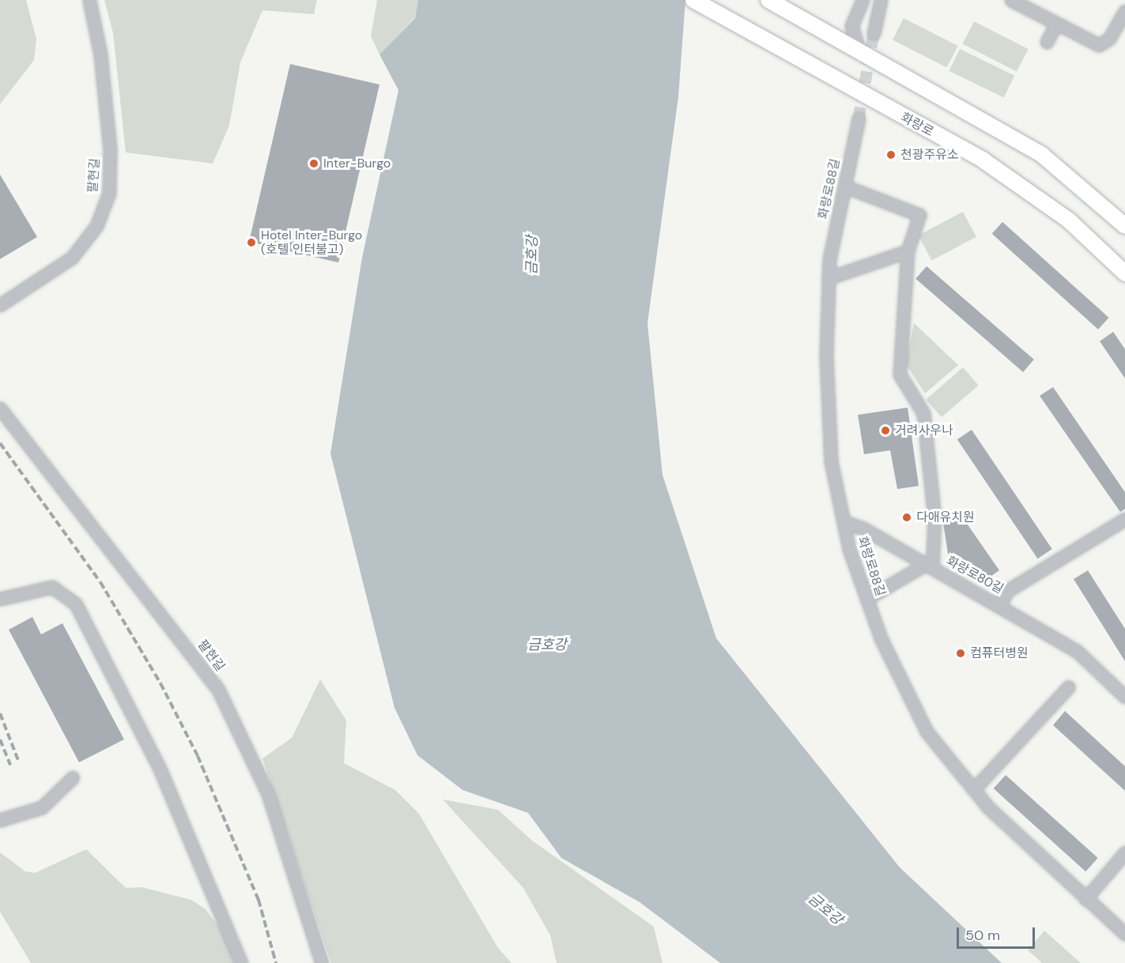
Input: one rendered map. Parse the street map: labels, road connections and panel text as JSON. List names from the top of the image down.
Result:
{
  "streets": {
    "main road": ["화랑로"],
    "street": ["팔현길", "화랑로88길", "화랑로80길"]
  },
  "crossings": [
    ["화랑로88길", "화랑로80길"]
  ],
  "water": ["금호강"],
  "places": [
    "천광주유소",
    "Inter-Burgo",
    "Hotel Inter-Burgo (호텔 인터불고)",
    "거려사우나",
    "다애유치원",
    "컴퓨터병원"
  ],
  "scale_bar": "50 m"
}
